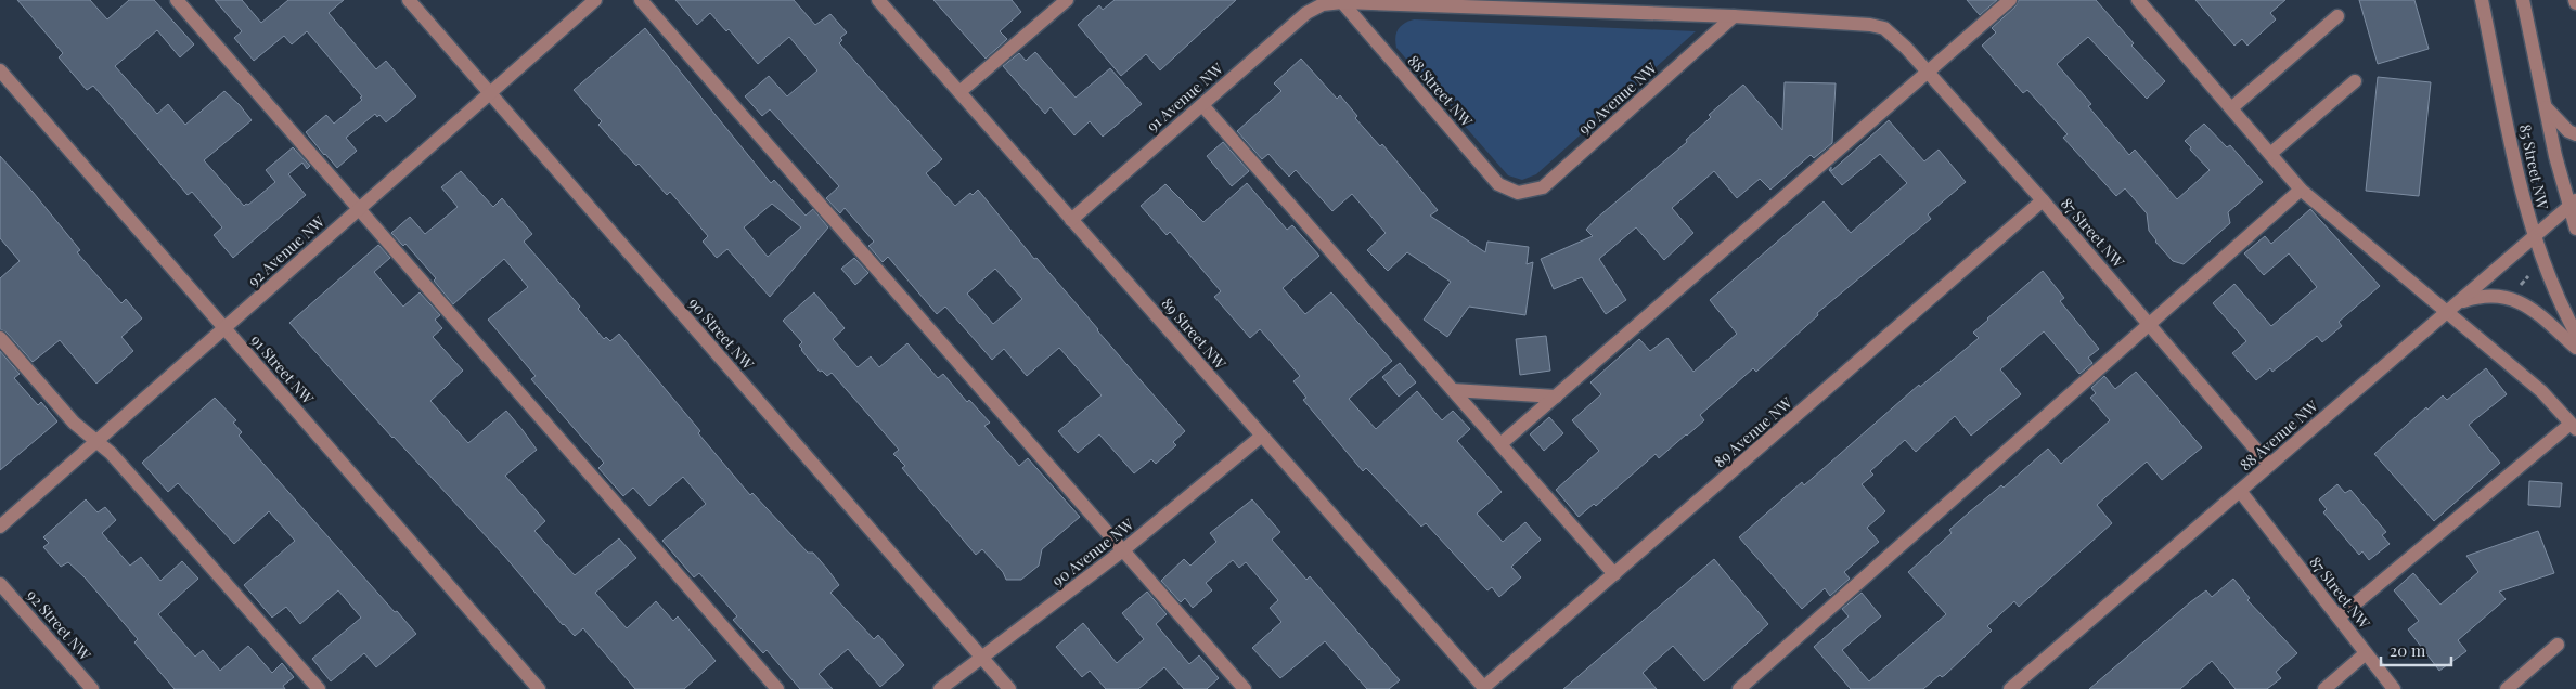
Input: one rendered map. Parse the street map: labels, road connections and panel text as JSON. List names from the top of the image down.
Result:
{
  "streets": {
    "street": [
      "88 Street NW",
      "91 Avenue NW",
      "90 Avenue NW",
      "85 Street NW",
      "87 Street NW",
      "92 Avenue NW",
      "90 Street NW",
      "89 Street NW",
      "91 Street NW",
      "89 Avenue NW",
      "88 Avenue NW",
      "92 Street NW"
    ]
  },
  "crossings": [
    ["88 Street NW", "91 Avenue NW"],
    ["88 Street NW", "90 Avenue NW"],
    ["91 Avenue NW", "89 Street NW"],
    ["90 Avenue NW", "87 Street NW"],
    ["90 Avenue NW", "90 Street NW"],
    ["90 Avenue NW", "89 Street NW"],
    ["85 Street NW", "88 Avenue NW"],
    ["87 Street NW", "89 Avenue NW"],
    ["87 Street NW", "88 Avenue NW"],
    ["92 Avenue NW", "90 Street NW"],
    ["92 Avenue NW", "91 Street NW"],
    ["89 Street NW", "89 Avenue NW"]
  ],
  "scale_bar": "20 m"
}
